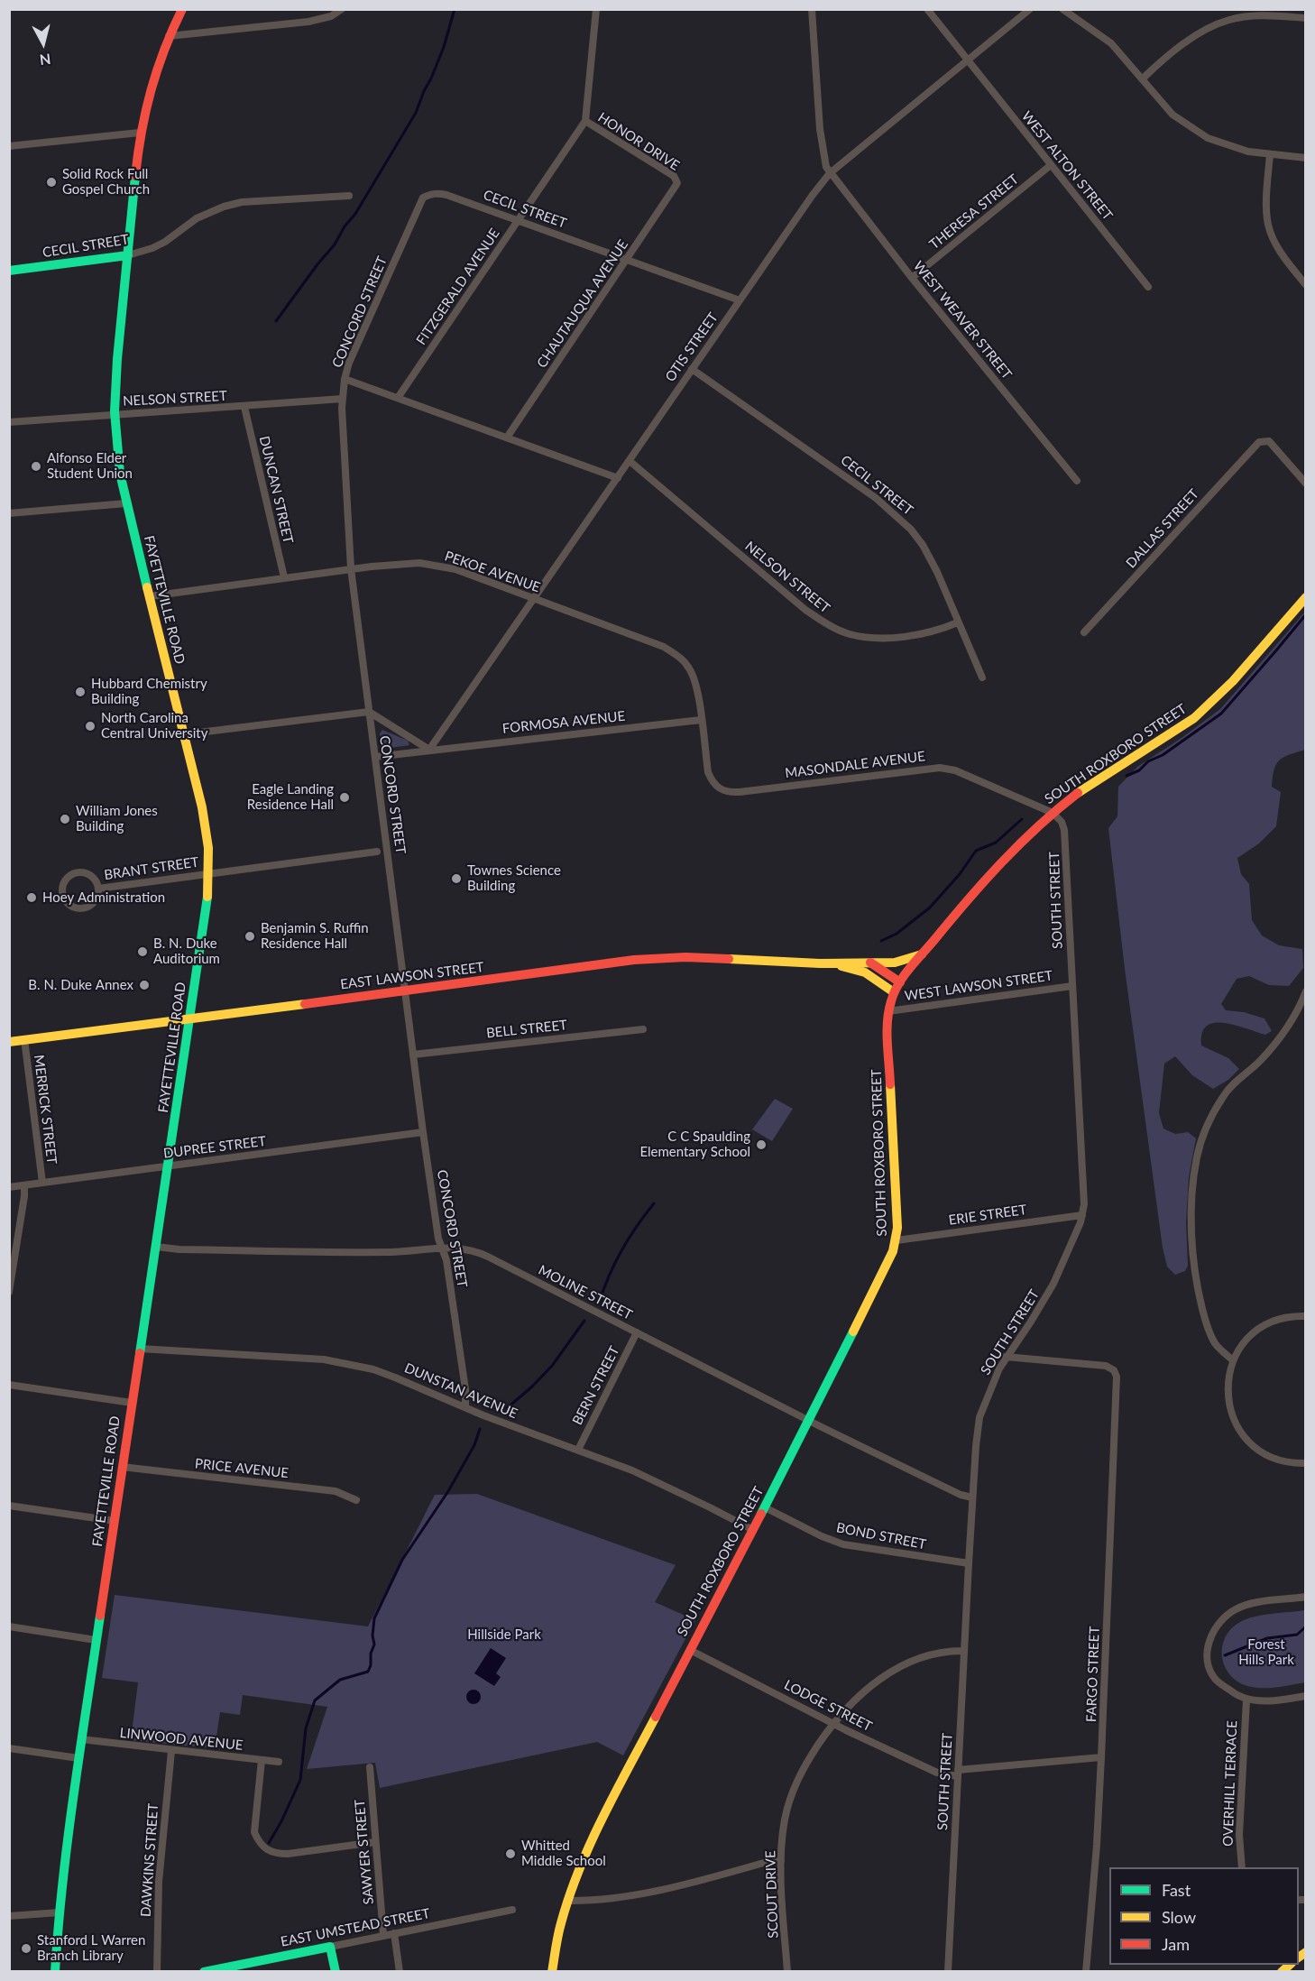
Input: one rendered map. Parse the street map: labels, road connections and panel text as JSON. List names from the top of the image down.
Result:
{
  "streets": {
    "street": [
      "HONOR DRIVE",
      "WEST ALTON STREET",
      "CECIL STREET",
      "THERESA STREET",
      "FITZGERALD AVENUE",
      "CHAUTAUQUA AVENUE",
      "CONCORD STREET",
      "WEST WEAVER STREET",
      "OTIS STREET",
      "NELSON STREET",
      "DUNCAN STREET",
      "DALLAS STREET",
      "PEKOE AVENUE",
      "FAYETTEVILLE ROAD",
      "FORMOSA AVENUE",
      "SOUTH ROXBORO STREET",
      "MASONDALE AVENUE",
      "BRANT STREET",
      "SOUTH STREET",
      "EAST LAWSON STREET",
      "WEST LAWSON STREET",
      "BELL STREET",
      "MERRICK STREET",
      "DUPREE STREET",
      "ERIE STREET",
      "MOLINE STREET",
      "BERN STREET",
      "DUNSTAN AVENUE",
      "PRICE AVENUE",
      "BOND STREET",
      "FARGO STREET",
      "LODGE STREET",
      "LINWOOD AVENUE",
      "OVERHILL TERRACE",
      "SAWYER STREET",
      "DAWKINS STREET",
      "SCOUT DRIVE",
      "EAST UMSTEAD STREET"
    ]
  },
  "crossings": [
    ["HONOR DRIVE", "FITZGERALD AVENUE"],
    ["HONOR DRIVE", "CHAUTAUQUA AVENUE"],
    ["WEST ALTON STREET", "THERESA STREET"],
    ["WEST ALTON STREET", "OTIS STREET"],
    ["CECIL STREET", "FITZGERALD AVENUE"],
    ["CECIL STREET", "CHAUTAUQUA AVENUE"],
    ["CECIL STREET", "CONCORD STREET"],
    ["CECIL STREET", "OTIS STREET"],
    ["CECIL STREET", "NELSON STREET"],
    ["CECIL STREET", "FAYETTEVILLE ROAD"],
    ["THERESA STREET", "WEST WEAVER STREET"],
    ["CONCORD STREET", "NELSON STREET"],
    ["CONCORD STREET", "PEKOE AVENUE"],
    ["CONCORD STREET", "FORMOSA AVENUE"],
    ["CONCORD STREET", "EAST LAWSON STREET"],
    ["CONCORD STREET", "BELL STREET"],
    ["CONCORD STREET", "DUPREE STREET"],
    ["CONCORD STREET", "MOLINE STREET"],
    ["CONCORD STREET", "DUNSTAN AVENUE"],
    ["WEST WEAVER STREET", "OTIS STREET"],
    ["OTIS STREET", "NELSON STREET"],
    ["OTIS STREET", "PEKOE AVENUE"],
    ["OTIS STREET", "FORMOSA AVENUE"],
    ["NELSON STREET", "DUNCAN STREET"],
    ["NELSON STREET", "FAYETTEVILLE ROAD"],
    ["DUNCAN STREET", "PEKOE AVENUE"],
    ["PEKOE AVENUE", "FAYETTEVILLE ROAD"],
    ["PEKOE AVENUE", "FORMOSA AVENUE"],
    ["PEKOE AVENUE", "MASONDALE AVENUE"],
    ["FAYETTEVILLE ROAD", "BRANT STREET"],
    ["FAYETTEVILLE ROAD", "EAST LAWSON STREET"],
    ["FAYETTEVILLE ROAD", "DUPREE STREET"],
    ["FAYETTEVILLE ROAD", "MOLINE STREET"],
    ["FAYETTEVILLE ROAD", "DUNSTAN AVENUE"],
    ["FAYETTEVILLE ROAD", "PRICE AVENUE"],
    ["FAYETTEVILLE ROAD", "LINWOOD AVENUE"],
    ["SOUTH ROXBORO STREET", "MASONDALE AVENUE"],
    ["SOUTH ROXBORO STREET", "SOUTH STREET"],
    ["SOUTH ROXBORO STREET", "EAST LAWSON STREET"],
    ["SOUTH ROXBORO STREET", "WEST LAWSON STREET"],
    ["SOUTH ROXBORO STREET", "ERIE STREET"],
    ["SOUTH ROXBORO STREET", "MOLINE STREET"],
    ["SOUTH ROXBORO STREET", "DUNSTAN AVENUE"],
    ["SOUTH ROXBORO STREET", "BOND STREET"],
    ["SOUTH ROXBORO STREET", "LODGE STREET"],
    ["MASONDALE AVENUE", "SOUTH STREET"],
    ["SOUTH STREET", "WEST LAWSON STREET"],
    ["SOUTH STREET", "ERIE STREET"],
    ["SOUTH STREET", "MOLINE STREET"],
    ["SOUTH STREET", "BOND STREET"],
    ["SOUTH STREET", "FARGO STREET"],
    ["SOUTH STREET", "LODGE STREET"],
    ["SOUTH STREET", "SCOUT DRIVE"],
    ["EAST LAWSON STREET", "MERRICK STREET"],
    ["MERRICK STREET", "DUPREE STREET"],
    ["MOLINE STREET", "BERN STREET"],
    ["BERN STREET", "DUNSTAN AVENUE"],
    ["FARGO STREET", "LODGE STREET"],
    ["LODGE STREET", "SCOUT DRIVE"],
    ["LINWOOD AVENUE", "DAWKINS STREET"],
    ["SAWYER STREET", "EAST UMSTEAD STREET"]
  ],
  "parks": ["Hillside Park", "Forest Hills Park"],
  "places": [
    "Solid Rock Full Gospel Church",
    "Alfonso Elder Student Union",
    "Hubbard Chemistry Building",
    "North Carolina Central University",
    "Eagle Landing Residence Hall",
    "William Jones Building",
    "Townes Science Building",
    "Hoey Administration",
    "Benjamin S. Ruffin Residence Hall",
    "B. N. Duke Auditorium",
    "B. N. Duke Annex",
    "C C Spaulding Elementary School",
    "Whitted Middle School",
    "Stanford L Warren Branch Library"
  ],
  "legend": ["Fast", "Slow", "Jam"],
  "north": "bottom"
}
